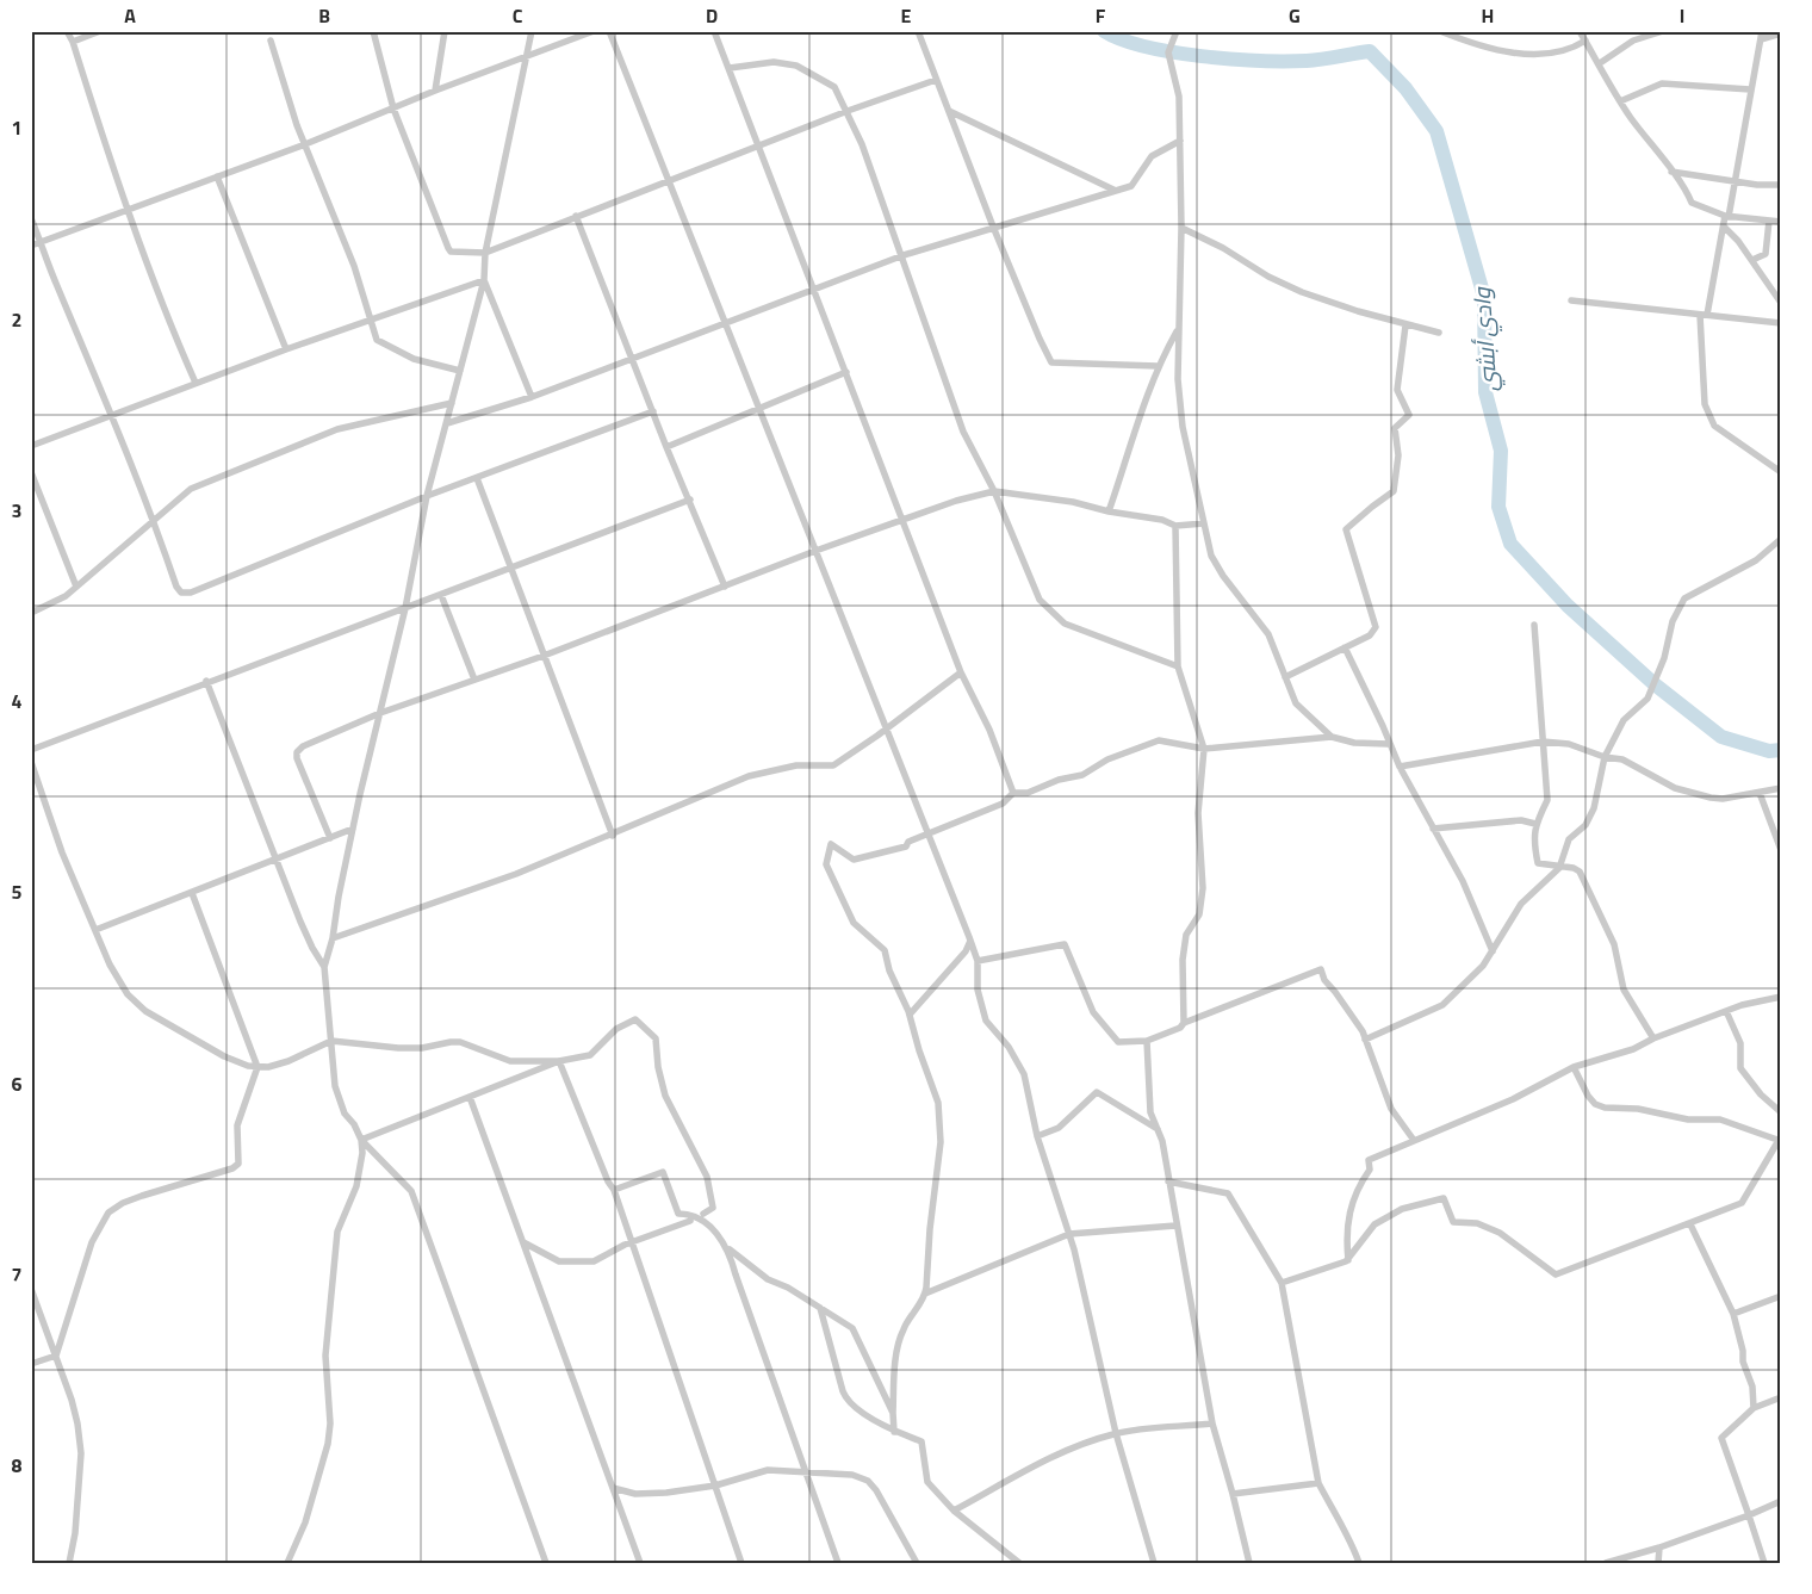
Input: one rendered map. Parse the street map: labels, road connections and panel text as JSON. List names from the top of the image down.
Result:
{
  "water": ["وادي أبشي"],
  "grid": {
    "columns": [
      "A",
      "B",
      "C",
      "D",
      "E",
      "F",
      "G",
      "H",
      "I"
    ],
    "rows": [
      "1",
      "2",
      "3",
      "4",
      "5",
      "6",
      "7",
      "8"
    ]
  }
}
